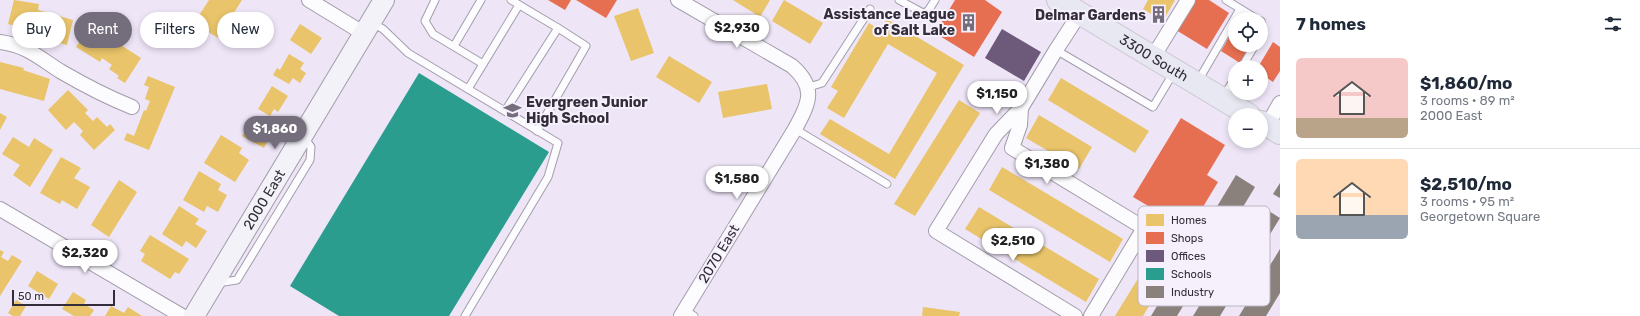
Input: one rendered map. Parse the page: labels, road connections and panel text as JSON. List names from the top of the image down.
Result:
{
  "streets": {
    "main road": ["3300 South"],
    "street": ["2000 East", "2070 East"]
  },
  "places": {
    "building": ["Delmar Gardens", "Assistance League of Salt Lake"],
    "school or university": ["Evergreen Junior High School"]
  },
  "legend": [
    "Homes",
    "Shops",
    "Offices",
    "Schools",
    "Industry"
  ],
  "scale_bar": "50 m",
  "page": {
    "heading": "7 homes",
    "map_buttons": ["+", "−"],
    "chip": [
      "Buy",
      "Rent",
      "Filters",
      "New"
    ],
    "price": [
      "$2,930",
      "$1,150",
      "$1,860",
      "$1,380",
      "$1,580",
      "$2,510",
      "$2,320"
    ],
    "list": [
      {
        "name": "$1,860/mo",
        "note": "3 rooms · 89 m² · 2000 East"
      },
      {
        "name": "$2,510/mo",
        "note": "3 rooms · 95 m² · Georgetown Square"
      }
    ],
    "scale": "50 m"
  }
}
